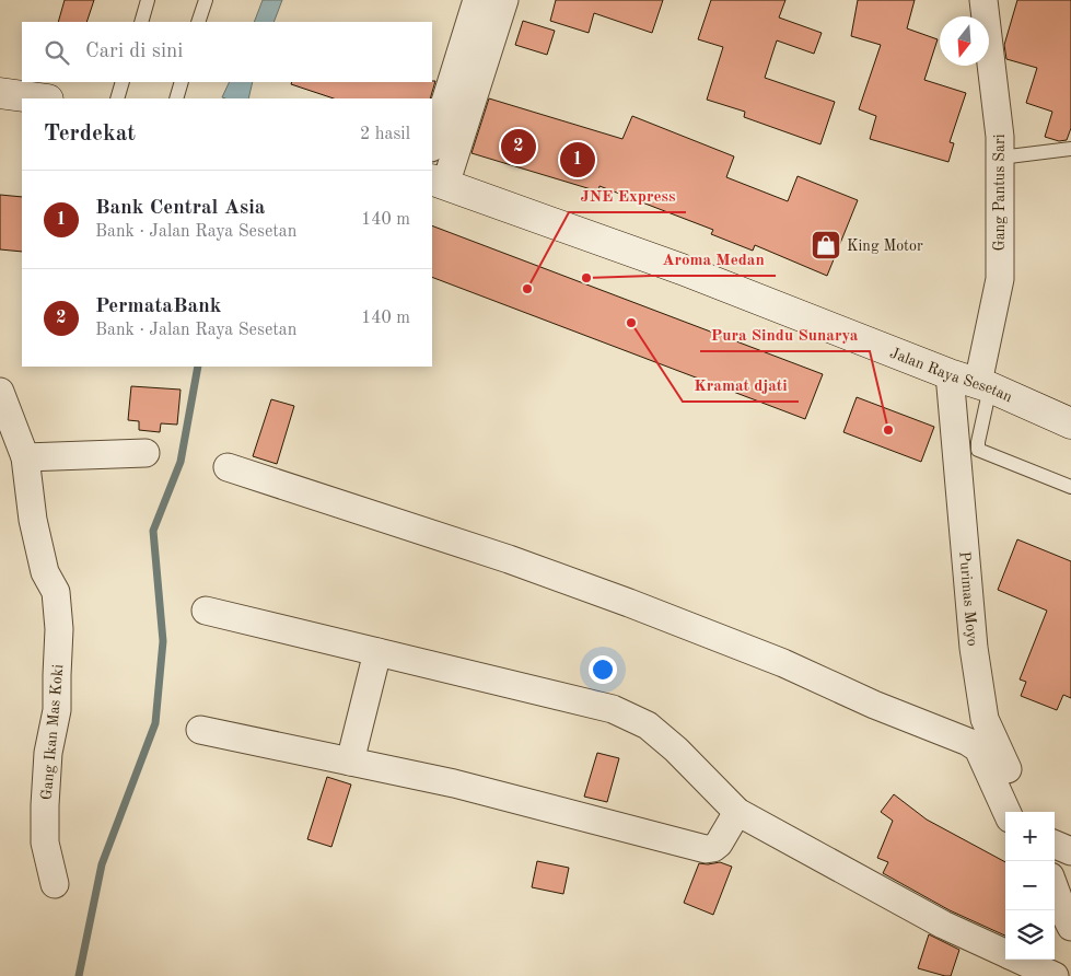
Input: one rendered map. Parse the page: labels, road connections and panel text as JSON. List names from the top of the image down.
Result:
{
  "streets": {
    "main road": ["Jalan Raya Sesetan"],
    "street": ["Gang Pantus Sari", "Purimas Moyo", "Gang Ikan Mas Koki"]
  },
  "crossings": [
    ["Gang Pantus Sari", "Jalan Raya Sesetan"],
    ["Jalan Raya Sesetan", "Purimas Moyo"]
  ],
  "places": {
    "shop": ["King Motor"],
    "other": [
      "Aroma Medan",
      "JNE Express",
      "Kramat djati",
      "Pura Sindu Sunarya"
    ]
  },
  "north": "bottom",
  "page": {
    "search": "Cari di sini",
    "heading": ["Terdekat", "2 hasil"],
    "pins": ["2", "1"],
    "list": [
      {
        "mark": "1",
        "name": "Bank Central Asia",
        "note": "Bank · Jalan Raya Sesetan",
        "value": "140 m"
      },
      {
        "mark": "2",
        "name": "PermataBank",
        "note": "Bank · Jalan Raya Sesetan",
        "value": "140 m"
      }
    ],
    "map_buttons": ["+", "−"]
  }
}
